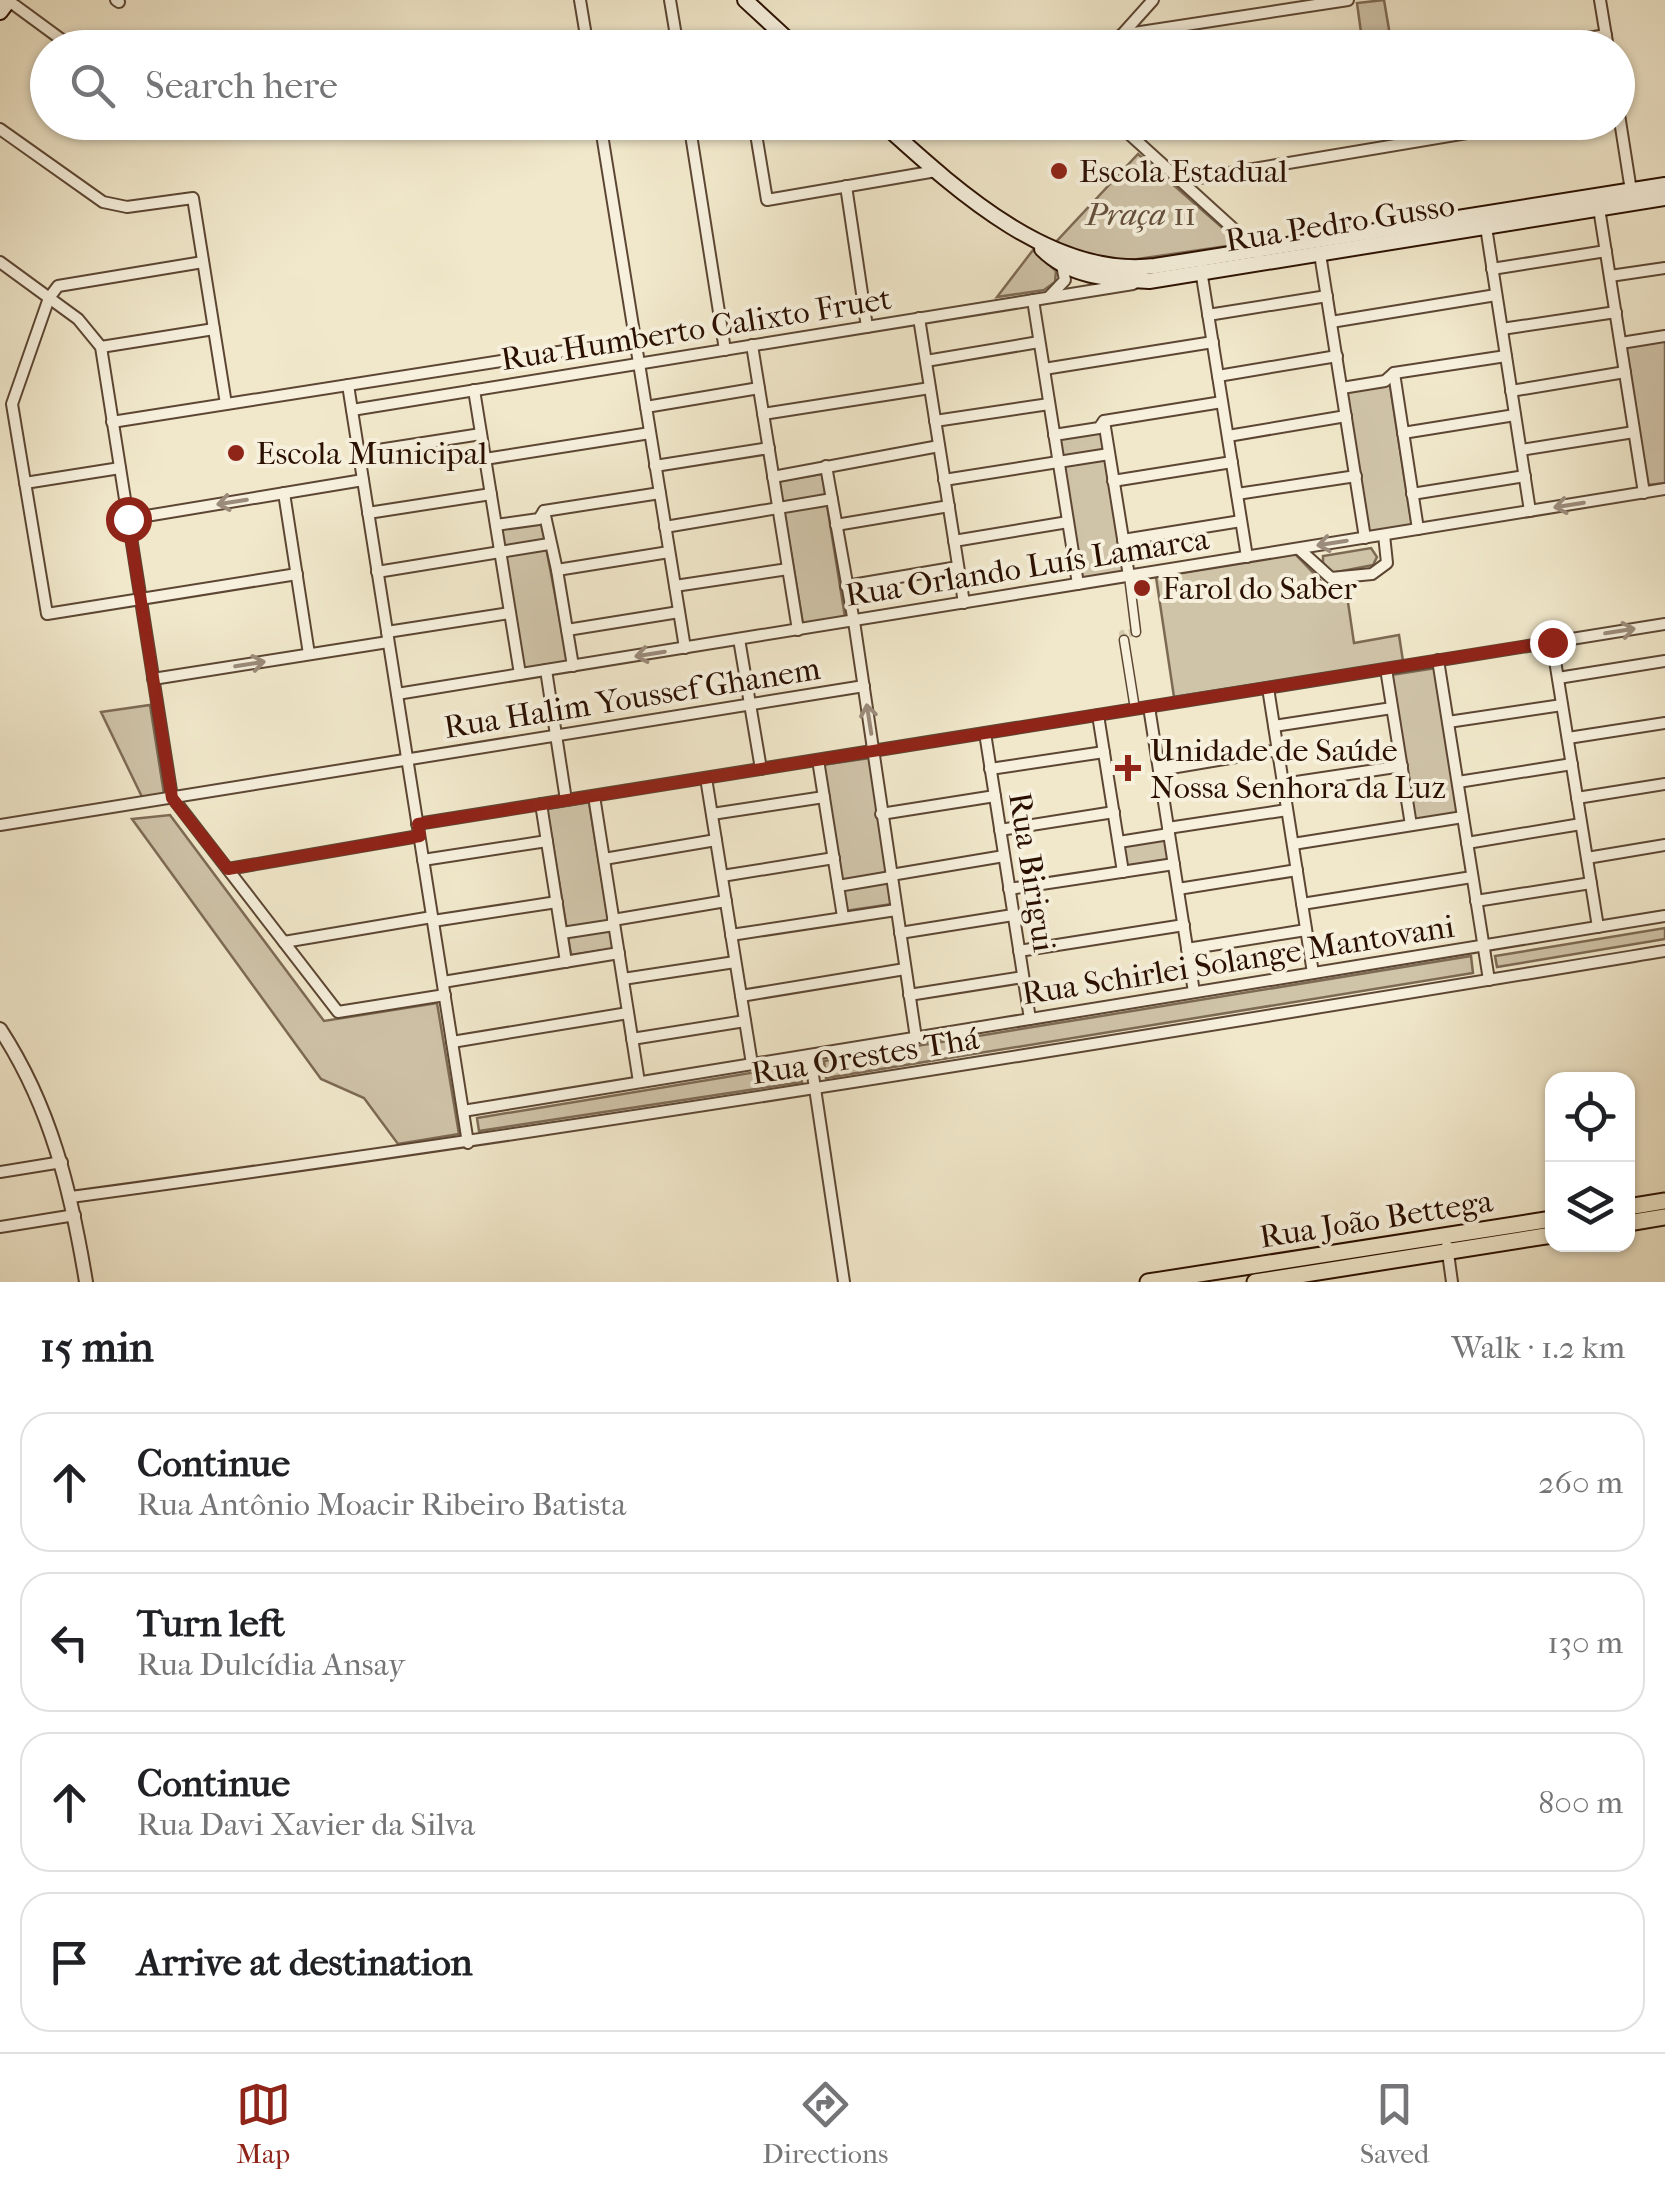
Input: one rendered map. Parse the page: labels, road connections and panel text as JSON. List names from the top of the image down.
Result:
{
  "streets": {
    "main road": ["Rua Pedro Gusso", "Rua João Bettega"],
    "street": [
      "Rua Humberto Calixto Fruet",
      "Rua Orlando Luís Lamarca",
      "Rua Halim Youssef Ghanem",
      "Rua Birigui",
      "Rua Schirlei Solange Mantovani",
      "Rua Orestes Thá"
    ]
  },
  "crossings": [
    ["Rua Pedro Gusso", "Rua Humberto Calixto Fruet"],
    ["Rua Birigui", "Rua Schirlei Solange Mantovani"]
  ],
  "parks": ["Praça 11"],
  "places": {
    "other": ["Escola Estadual", "Escola Municipal", "Farol do Saber"],
    "health": ["Unidade de Saúde Nossa Senhora da Luz"]
  },
  "page": {
    "search": "Search here",
    "heading": ["15 min", "Walk · 1.2 km"],
    "list": [
      ["Continue", "Rua Antônio Moacir Ribeiro Batista", "260 m"],
      ["Turn left", "Rua Dulcídia Ansay", "130 m"],
      ["Continue", "Rua Davi Xavier da Silva", "800 m"],
      "Arrive at destination"
    ],
    "nav": ["Map", "Directions", "Saved"]
  }
}
